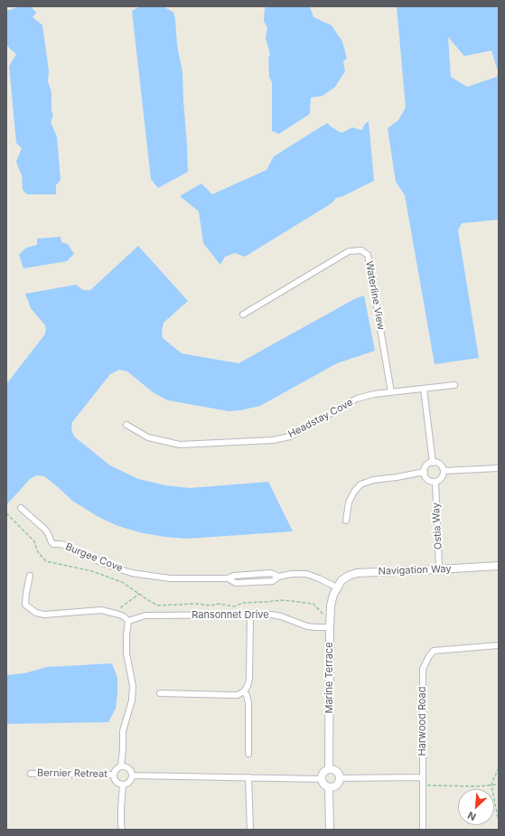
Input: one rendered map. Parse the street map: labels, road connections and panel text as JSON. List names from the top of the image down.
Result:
{
  "streets": {
    "street": [
      "Waterline View",
      "Headstay Cove",
      "Ostia Way",
      "Burgee Cove",
      "Navigation Way",
      "Ransonnet Drive",
      "Marine Terrace",
      "Harwood Road",
      "Bernier Retreat"
    ]
  },
  "crossings": [
    ["Waterline View", "Headstay Cove"],
    ["Ostia Way", "Navigation Way"],
    ["Burgee Cove", "Navigation Way"],
    ["Burgee Cove", "Marine Terrace"],
    ["Navigation Way", "Marine Terrace"],
    ["Ransonnet Drive", "Marine Terrace"]
  ],
  "north": "bottom left"
}
